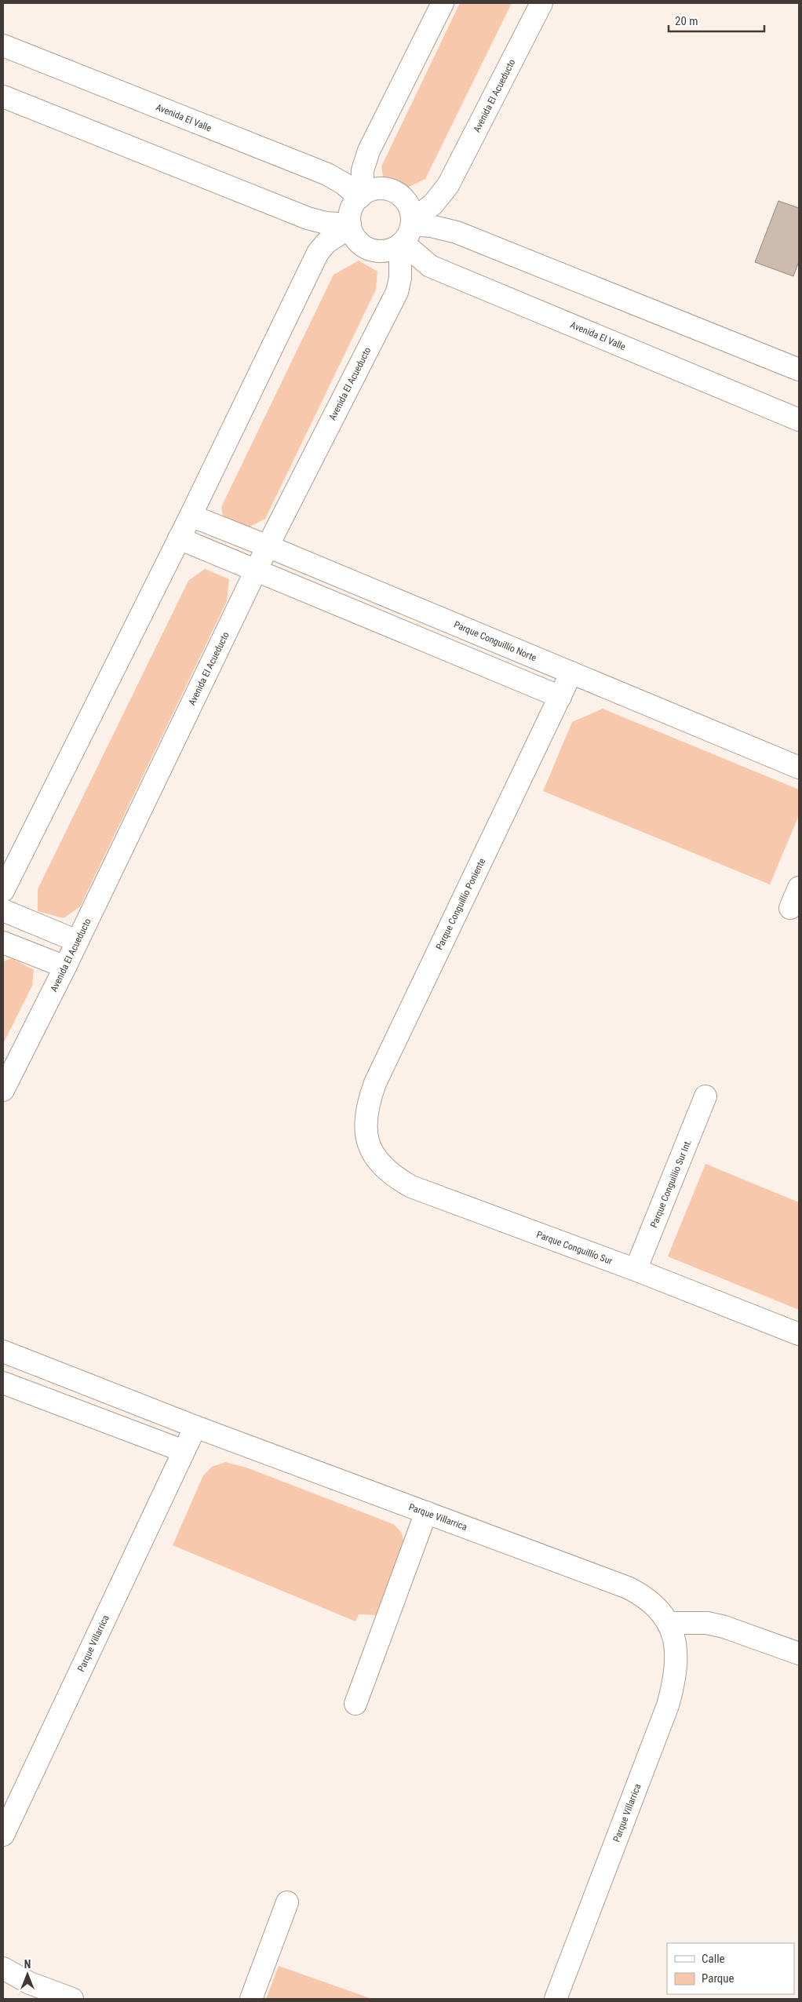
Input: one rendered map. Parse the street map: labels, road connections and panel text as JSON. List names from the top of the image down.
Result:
{
  "streets": {
    "street": [
      "Avenida El Acueducto",
      "Avenida El Valle",
      "Parque Conguillío Norte",
      "Parque Conguillío Poniente",
      "Parque Conguillío Sur Int.",
      "Parque Conguillío Sur",
      "Parque Villarrica"
    ]
  },
  "crossings": [
    ["Avenida El Acueducto", "Avenida El Valle"],
    ["Avenida El Acueducto", "Parque Conguillío Norte"],
    ["Parque Conguillío Norte", "Parque Conguillío Poniente"],
    ["Parque Conguillío Poniente", "Parque Conguillío Sur"],
    ["Parque Conguillío Sur Int.", "Parque Conguillío Sur"]
  ],
  "legend": ["Calle", "Parque"],
  "scale_bar": "20 m",
  "north": "top"
}
